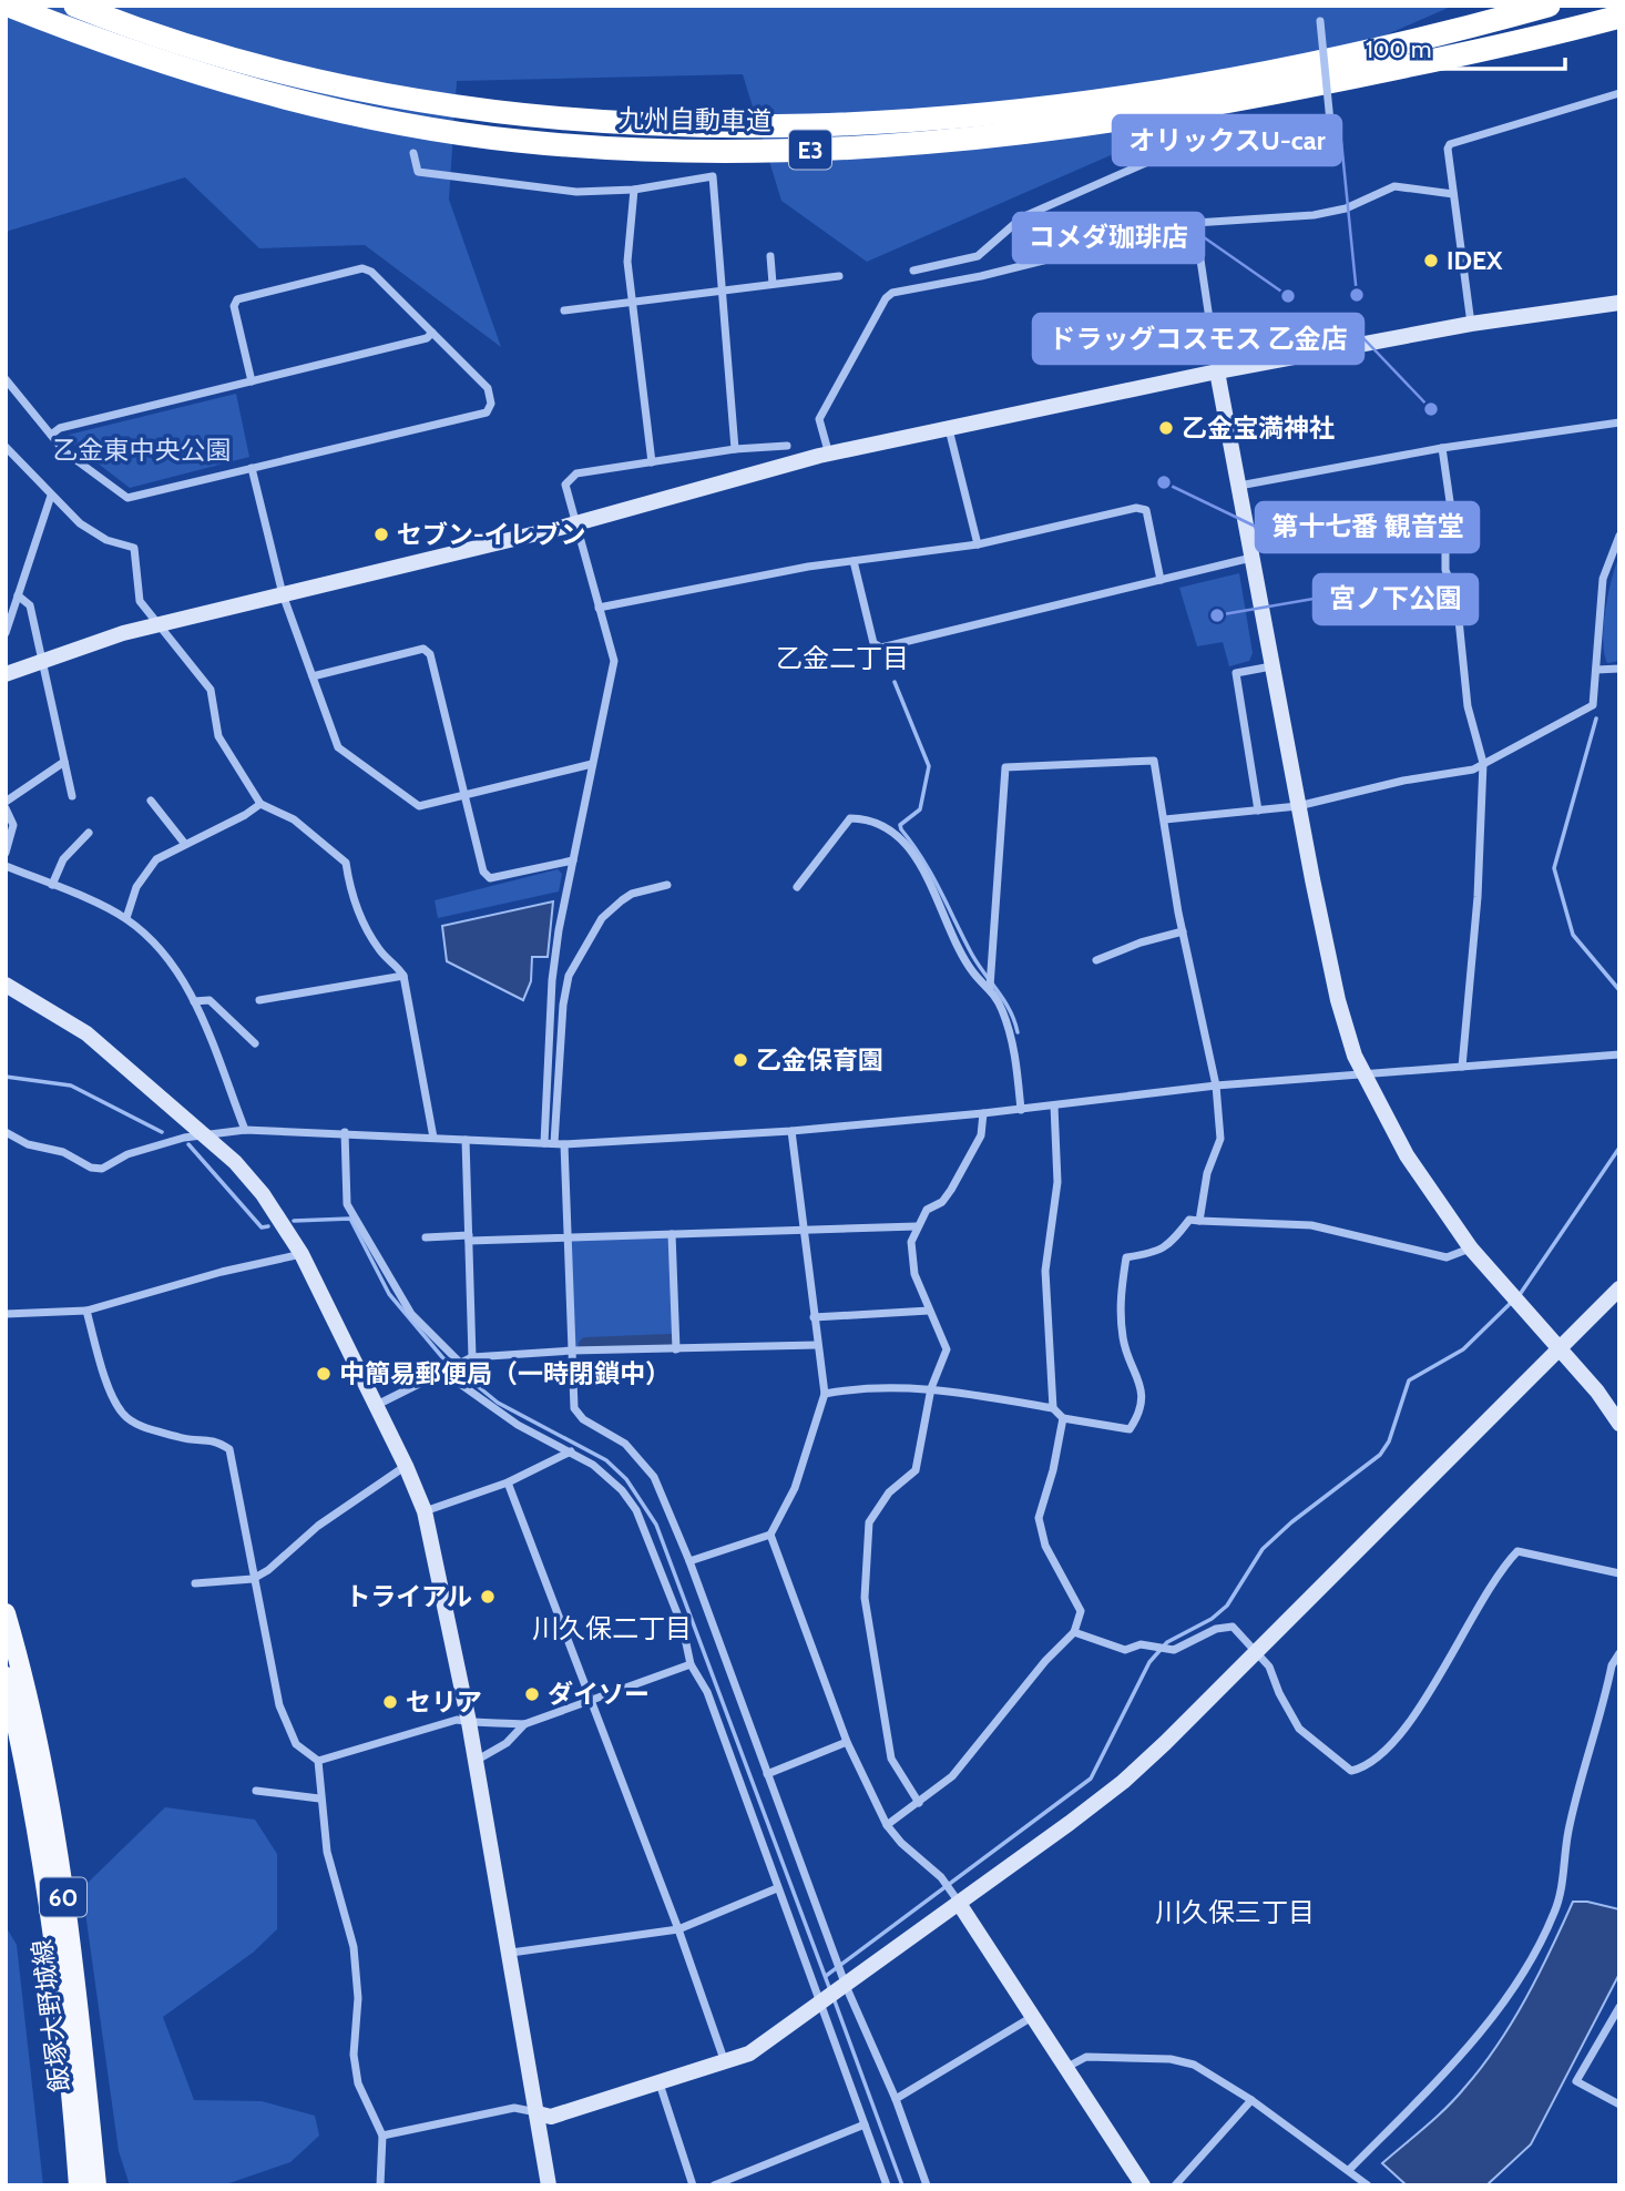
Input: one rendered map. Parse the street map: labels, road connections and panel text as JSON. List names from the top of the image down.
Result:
{
  "streets": {
    "highway": ["九州自動車道", "E3"],
    "main road": ["60", "飯塚大野城線"]
  },
  "districts": ["乙金二丁目", "川久保二丁目", "川久保三丁目"],
  "parks": ["乙金東中央公園"],
  "places": [
    "IDEX",
    "オリックスU-car",
    "コメダ珈琲店",
    "ドラッグコスモス 乙金店",
    "乙金宝満神社",
    "第十七番 観音堂",
    "セブン-イレブン",
    "宮ノ下公園",
    "乙金保育園",
    "中簡易郵便局（一時閉鎖中）",
    "トライアル",
    "ダイソー",
    "セリア"
  ],
  "scale_bar": "100 m"
}
